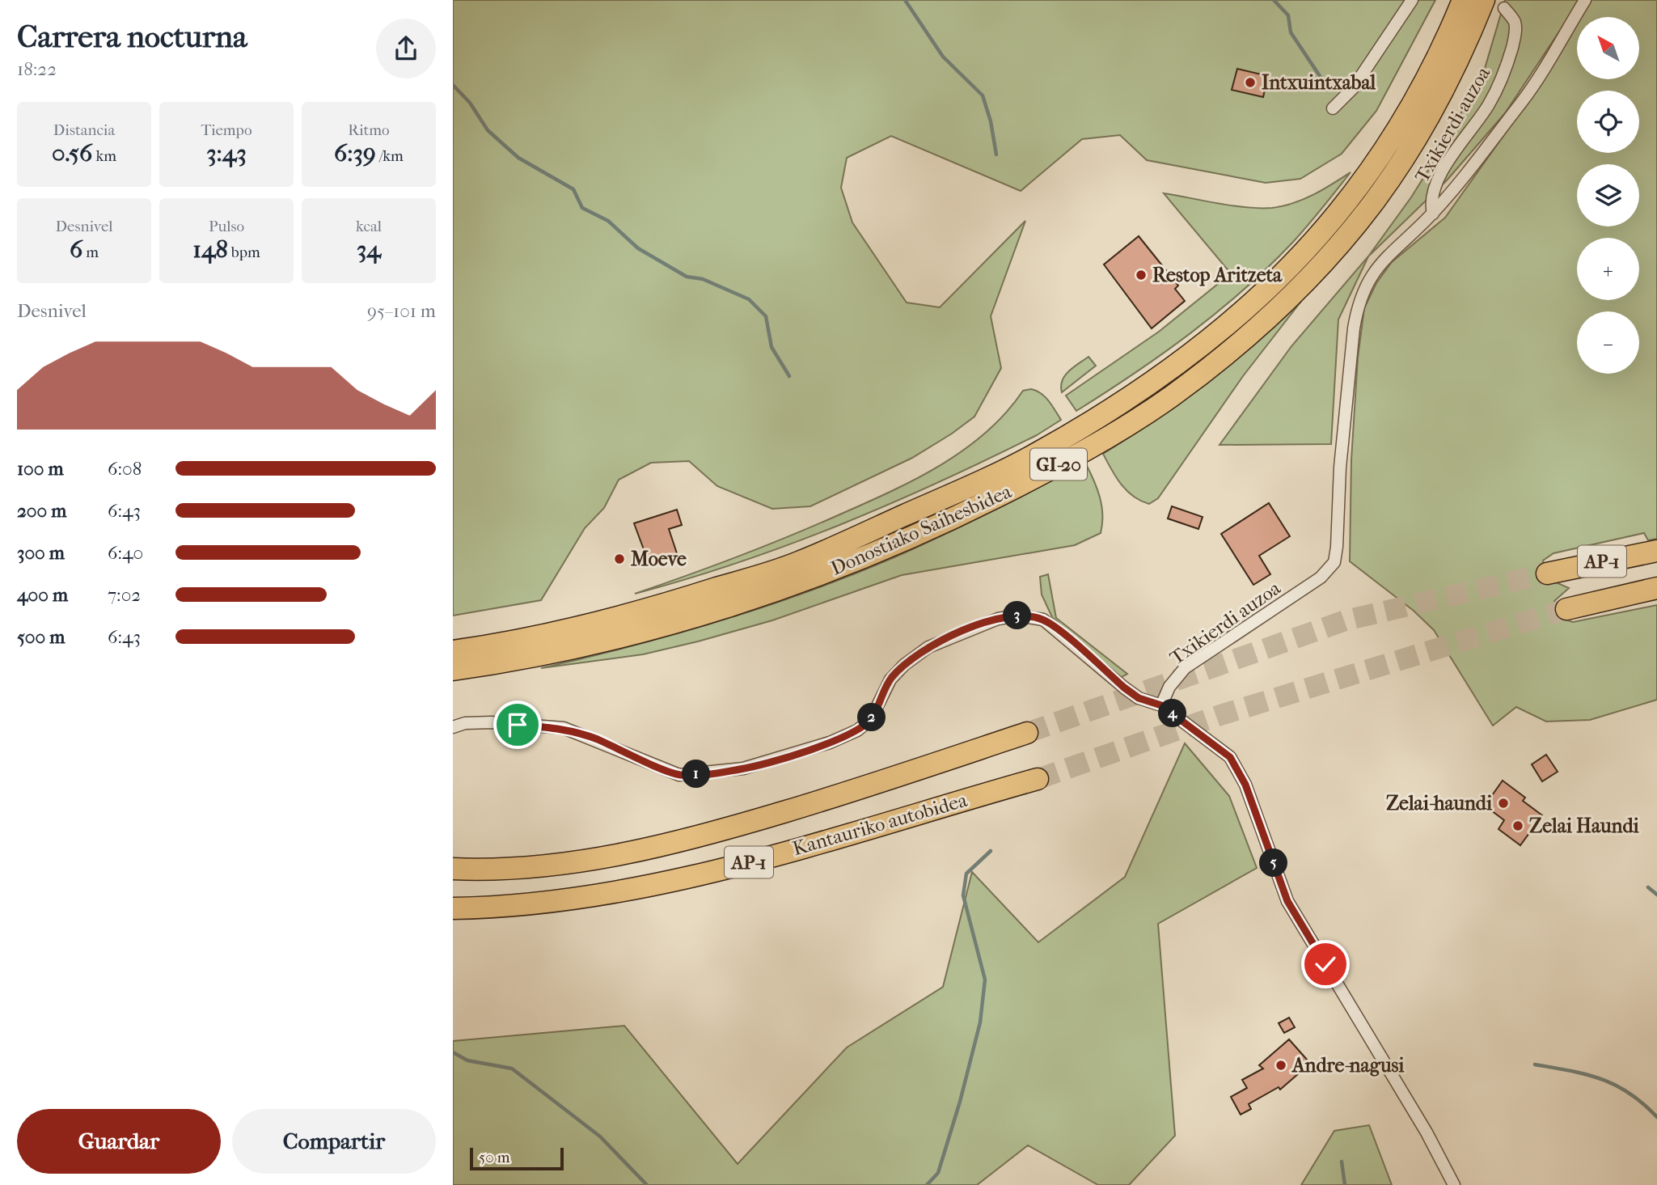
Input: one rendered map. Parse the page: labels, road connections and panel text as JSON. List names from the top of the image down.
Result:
{
  "streets": {
    "highway": [
      "GI-20",
      "Donostiako Saihesbidea",
      "AP-1",
      "Kantauriko autobidea"
    ],
    "street": ["Txikierdi auzoa"]
  },
  "places": [
    "Intxuintxabal",
    "Restop Aritzeta",
    "Moeve",
    "Zelai-haundi",
    "Zelai Haundi",
    "Andre-nagusi"
  ],
  "scale_bar": "50 m",
  "north": "top left",
  "page": {
    "heading": ["Carrera nocturna", "18:22"],
    "map_buttons": ["+", "−"],
    "stats": [
      ["Distancia", "0.56 km"],
      ["Tiempo", "3:43"],
      ["Ritmo", "6:39 /km"],
      ["Desnivel", "6 m"],
      ["Pulso", "148 bpm"],
      ["kcal", "34"]
    ],
    "chart": ["Desnivel", "95–101 m"],
    "list": [
      {
        "name": "100 m",
        "note": "6:08"
      },
      {
        "name": "200 m",
        "note": "6:43"
      },
      {
        "name": "300 m",
        "note": "6:40"
      },
      {
        "name": "400 m",
        "note": "7:02"
      },
      {
        "name": "500 m",
        "note": "6:43"
      }
    ],
    "pins": [
      "3",
      "4",
      "2",
      "1",
      "5"
    ],
    "buttons": ["Guardar", "Compartir"],
    "scale": "50 m"
  }
}
